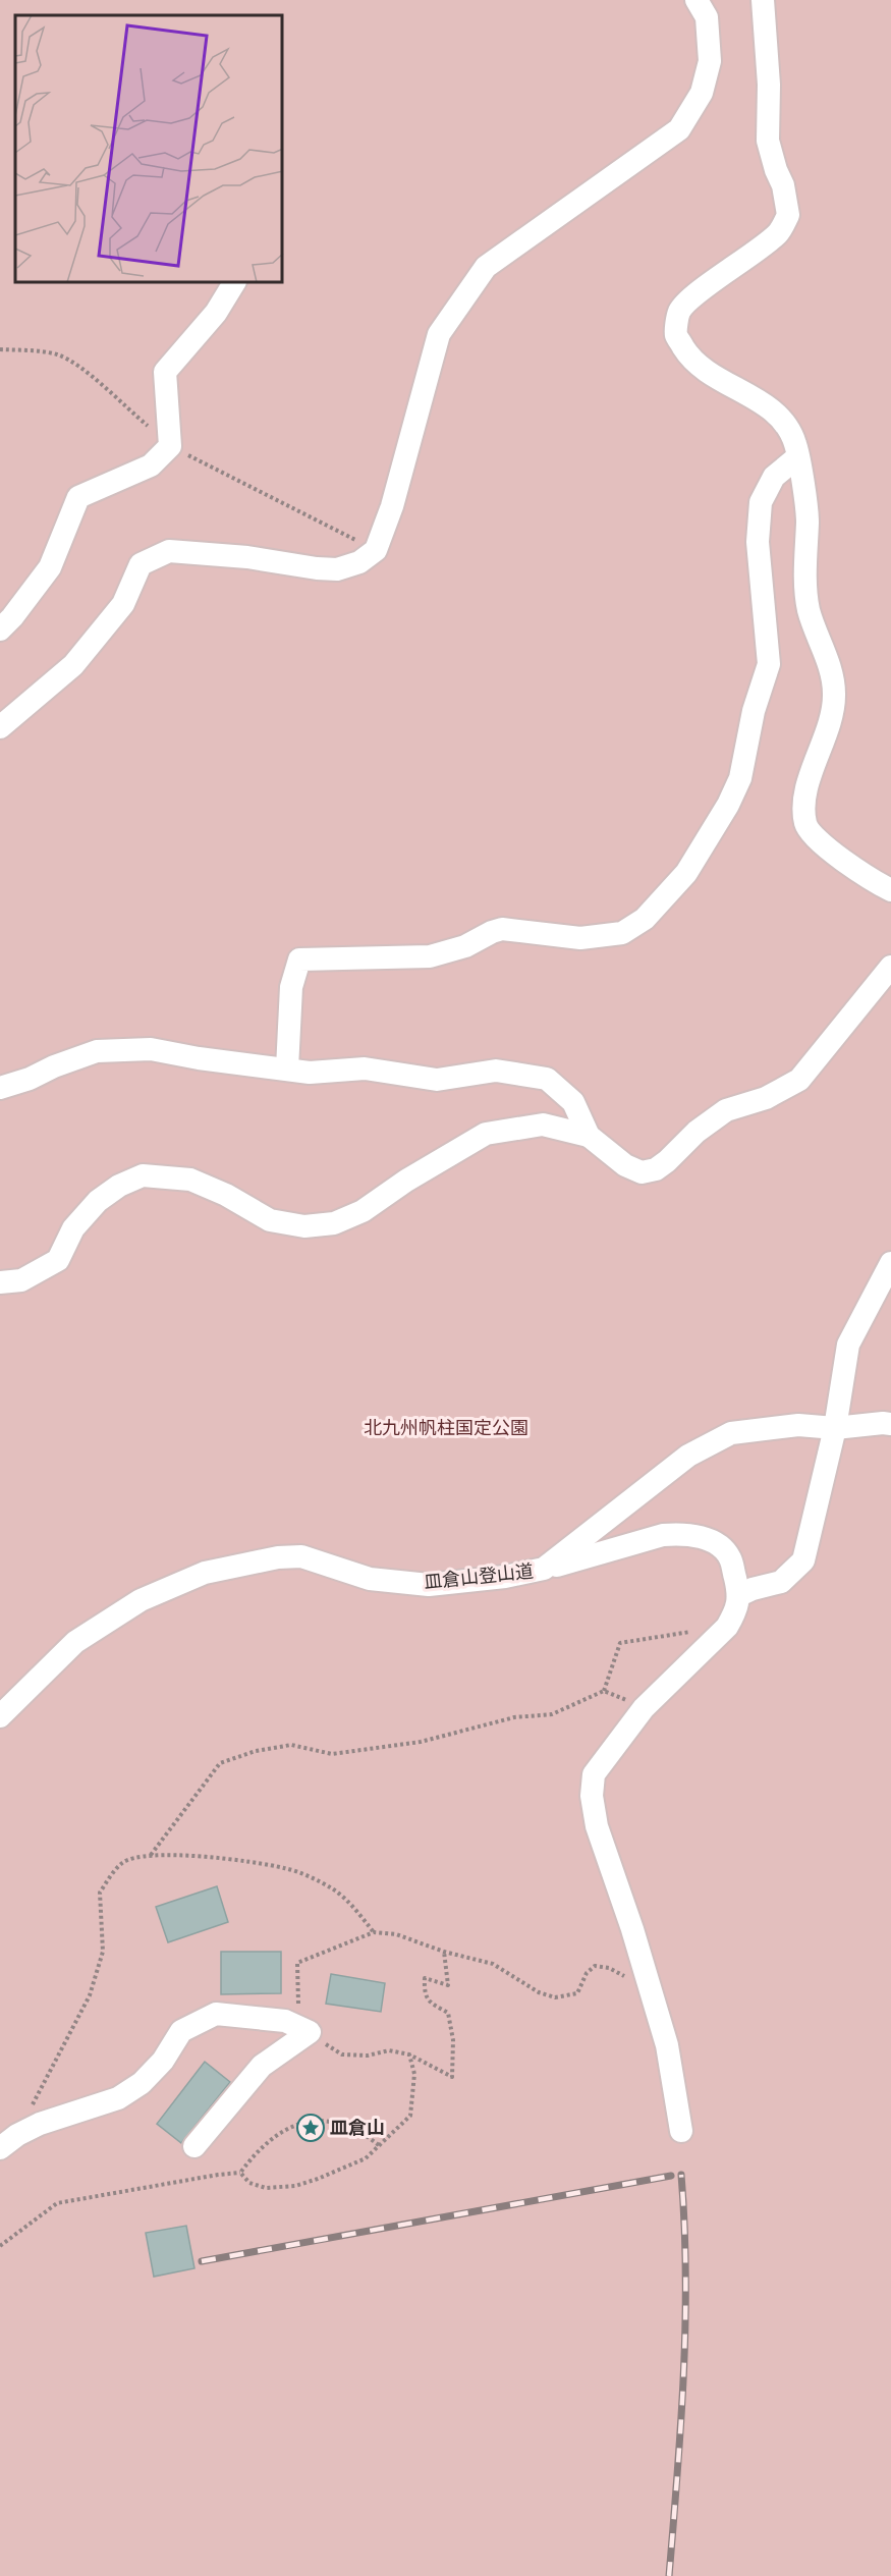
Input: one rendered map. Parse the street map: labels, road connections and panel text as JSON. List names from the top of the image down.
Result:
{
  "streets": {
    "street": ["皿倉山登山道"]
  },
  "parks": ["北九州帆柱国定公園"],
  "places": {
    "place": ["皿倉山"]
  }
}
